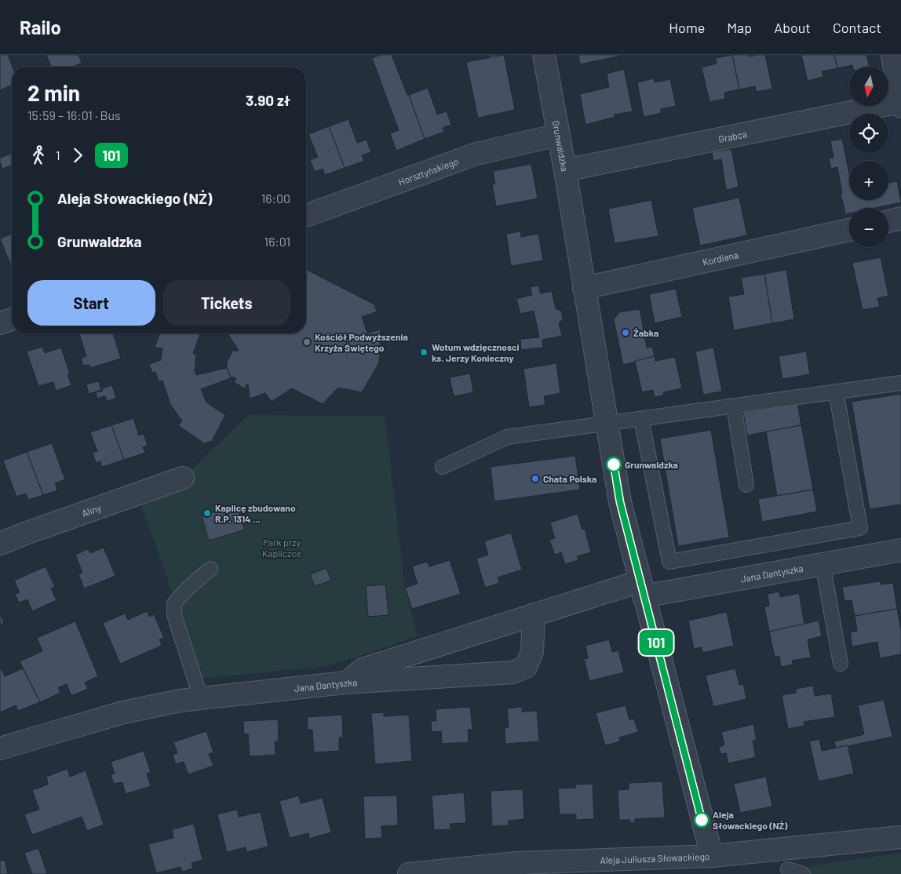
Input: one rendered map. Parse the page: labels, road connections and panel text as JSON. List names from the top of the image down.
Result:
{
  "streets": {
    "street": [
      "Grabca",
      "Grunwaldzka",
      "Horsztyńskiego",
      "Kordiana",
      "Aliny",
      "Jana Dantyszka",
      "Aleja Juliusza Słowackiego"
    ]
  },
  "crossings": [
    ["Grabca", "Grunwaldzka"],
    ["Grunwaldzka", "Horsztyńskiego"],
    ["Grunwaldzka", "Kordiana"],
    ["Grunwaldzka", "Jana Dantyszka"],
    ["Grunwaldzka", "Aleja Juliusza Słowackiego"]
  ],
  "parks": ["Park przy Kapliczce"],
  "places": [
    "Żabka",
    "Kościół Podwyższenia Krzyża Świętego",
    "Wotum wdzięcznosci ks. Jerzy Konieczny",
    "Grunwaldzka",
    "Chata Polska",
    "Kaplicę zbudowano R.P. 1314 ...",
    "Aleja Słowackiego (NŻ)"
  ],
  "lines": ["bus line 101"],
  "north": "bottom",
  "page": {
    "header": "Railo",
    "nav": [
      "Home",
      "Map",
      "About",
      "Contact"
    ],
    "on_map": "101",
    "map_buttons": ["+", "−"],
    "heading": ["2 min", "15:59 – 16:01 · Bus", "3.90 zł"],
    "legs": ["1", "101"],
    "list": [
      {
        "name": "Aleja Słowackiego (NŻ)",
        "value": "16:00"
      },
      {
        "name": "Grunwaldzka",
        "value": "16:01"
      }
    ],
    "buttons": ["Start", "Tickets"]
  }
}
